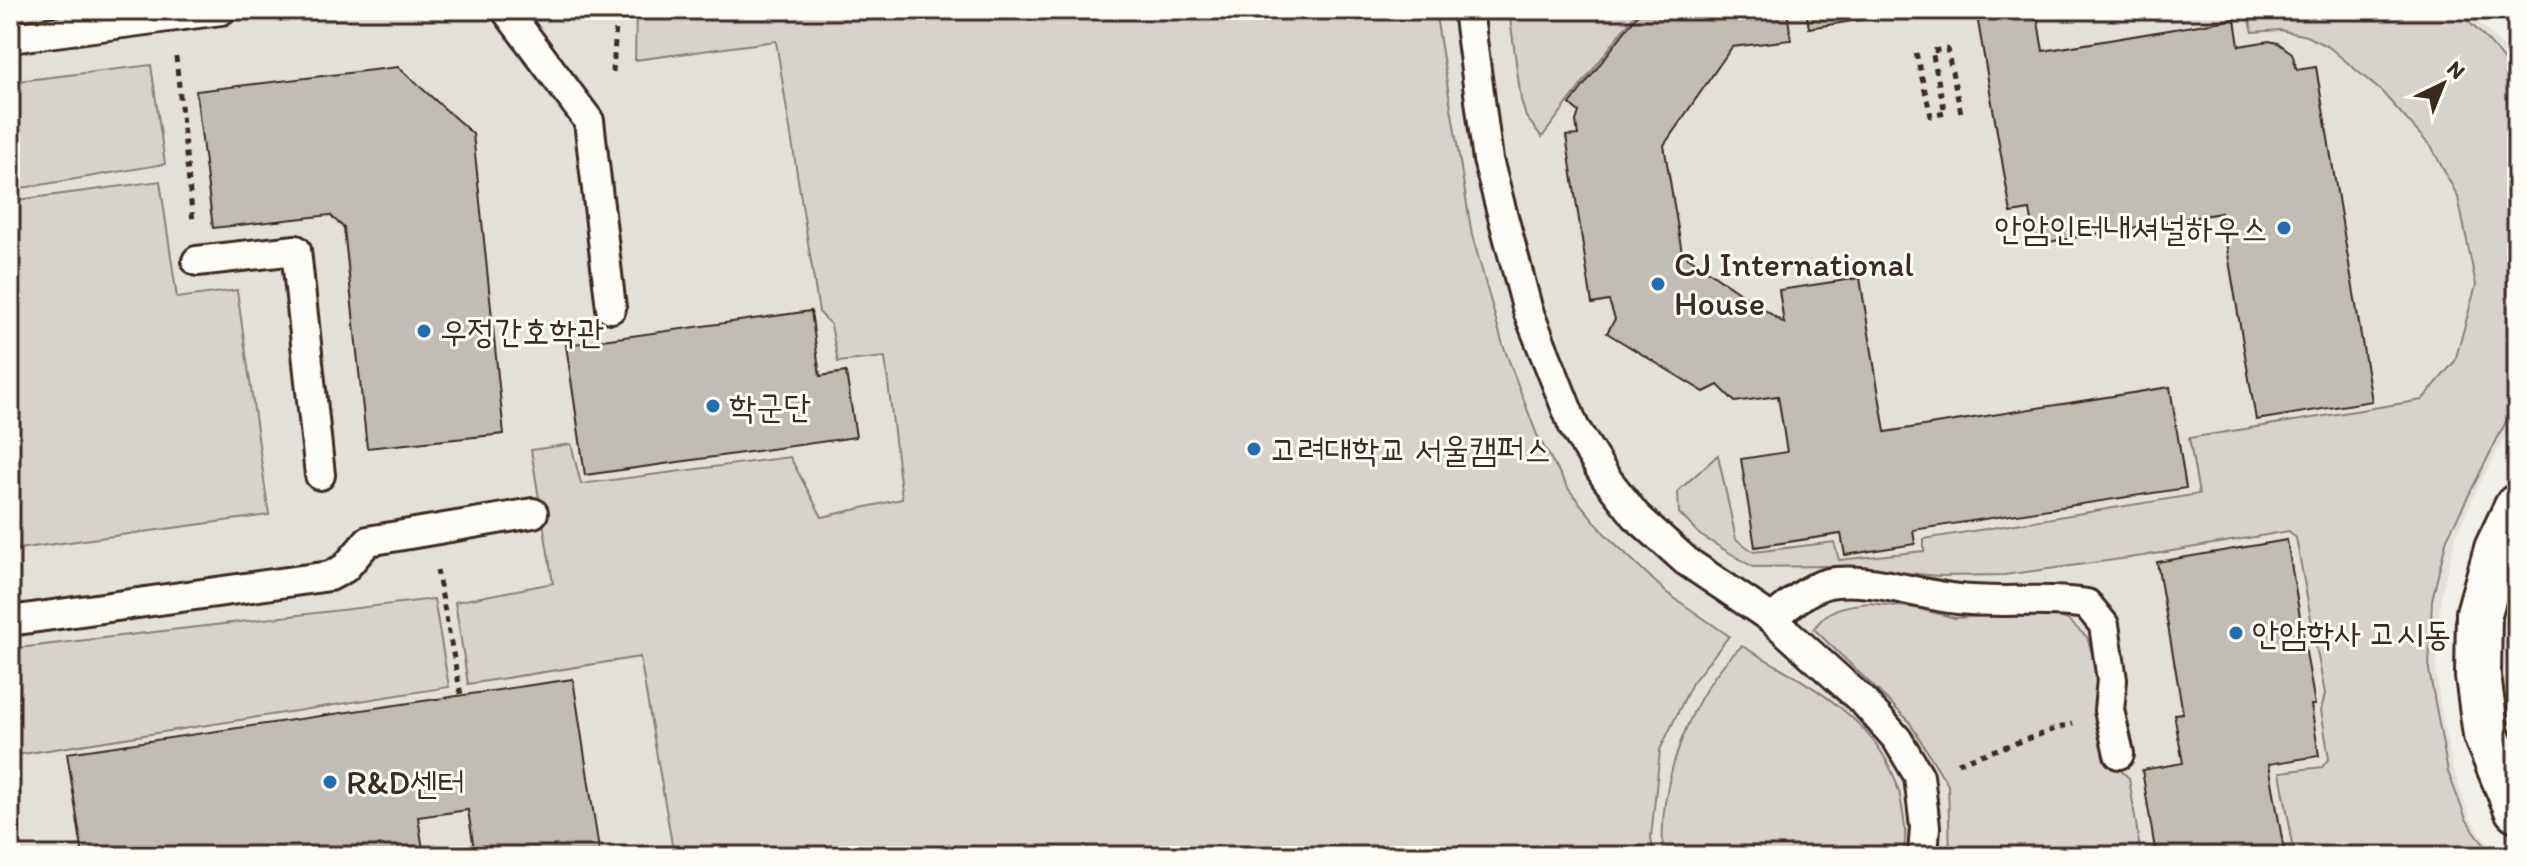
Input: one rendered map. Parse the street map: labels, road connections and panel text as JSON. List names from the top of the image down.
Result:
{
  "places": [
    "안암인터내셔널하우스",
    "CJ International House",
    "우정간호학관",
    "학군단",
    "고려대학교 서울캠퍼스",
    "안암학사 고시동",
    "R&D센터"
  ],
  "north": "top right"
}
